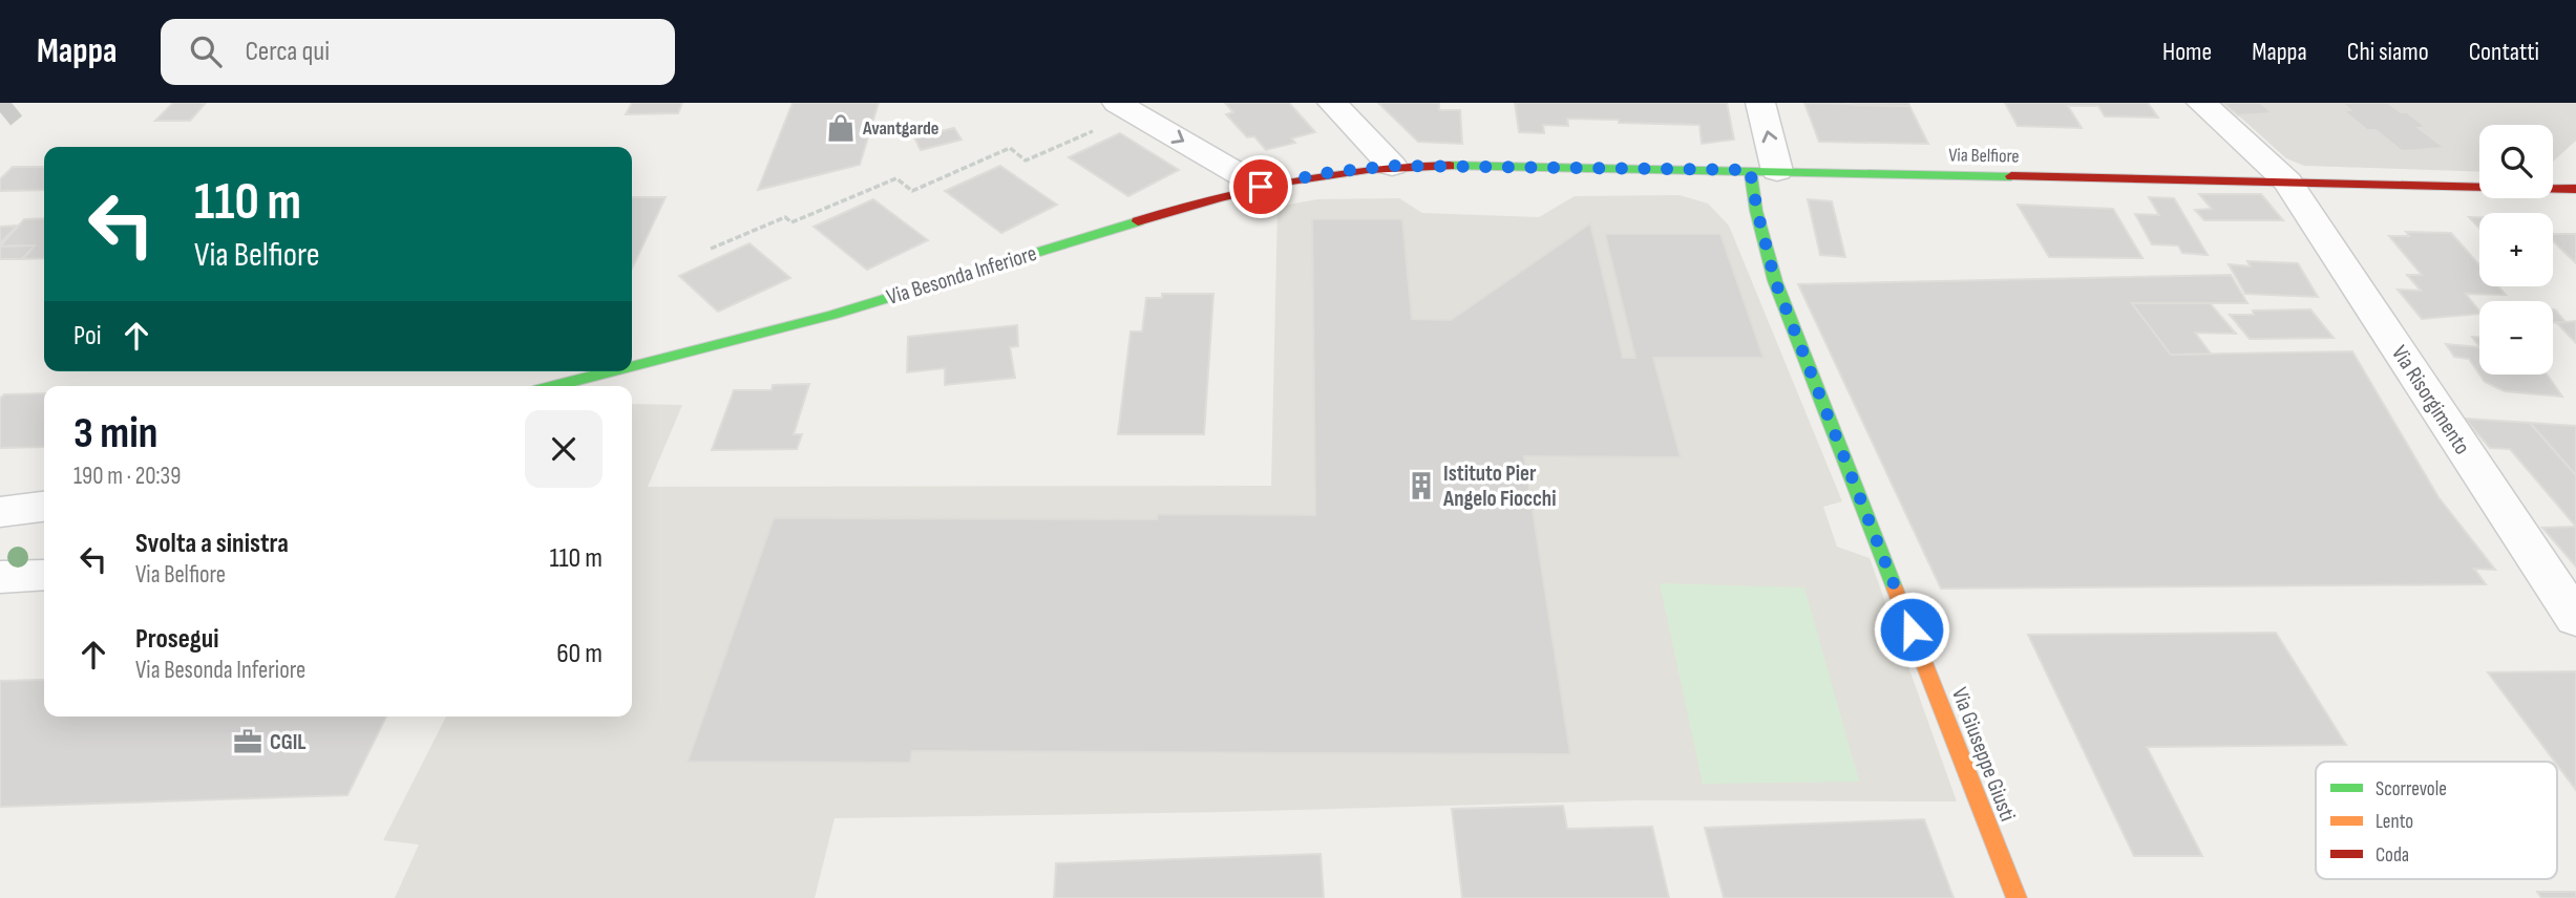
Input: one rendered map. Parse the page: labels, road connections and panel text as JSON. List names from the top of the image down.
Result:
{
  "streets": {
    "street": [
      "Via Belfiore",
      "Via Besonda Inferiore",
      "Via Risorgimento",
      "Via Giuseppe Giusti"
    ]
  },
  "crossings": [
    ["Via Belfiore", "Via Besonda Inferiore"],
    ["Via Belfiore", "Via Risorgimento"],
    ["Via Belfiore", "Via Giuseppe Giusti"]
  ],
  "places": {
    "shop": ["Avantgarde"],
    "building": ["Istituto Pier Angelo Fiocchi"],
    "office": ["CGIL"]
  },
  "legend": ["Scorrevole", "Lento", "Coda"],
  "page": {
    "header": "Mappa",
    "search": "Cerca qui",
    "nav": [
      "Home",
      "Mappa",
      "Chi siamo",
      "Contatti"
    ],
    "map_buttons": ["+", "−"],
    "turn": ["110 m", "Via Belfiore"],
    "then": "Poi",
    "heading": ["3 min", "190 m · 20:39"],
    "list": [
      {
        "name": "Svolta a sinistra",
        "note": "Via Belfiore",
        "value": "110 m"
      },
      {
        "name": "Prosegui",
        "note": "Via Besonda Inferiore",
        "value": "60 m"
      }
    ]
  }
}
